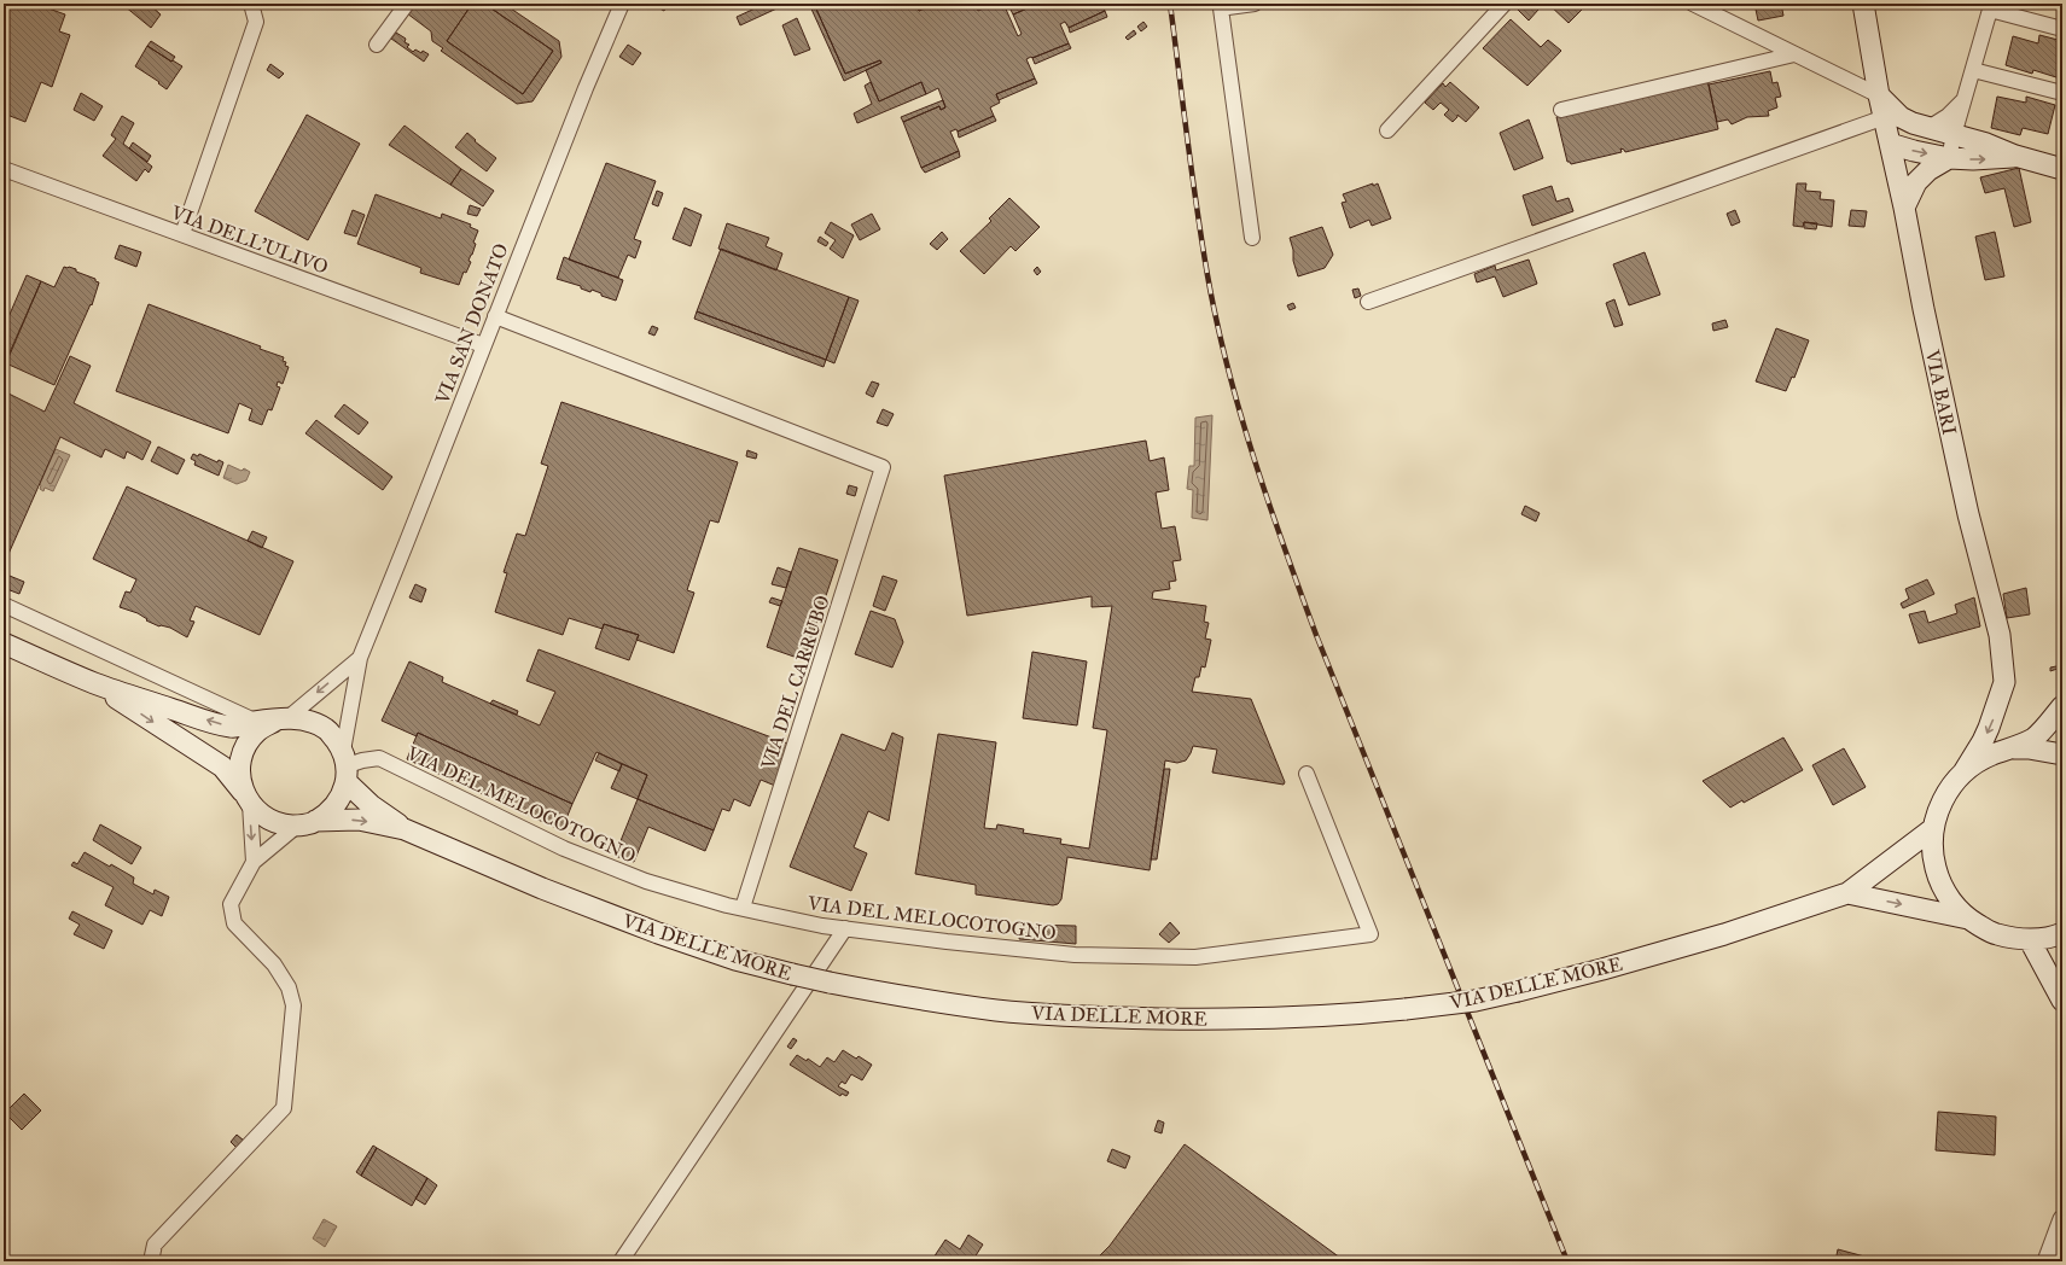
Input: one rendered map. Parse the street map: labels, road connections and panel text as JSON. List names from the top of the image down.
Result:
{
  "streets": {
    "main road": ["VIA BARI", "VIA DELLE MORE"],
    "street": [
      "VIA DELL'ULIVO",
      "VIA SAN DONATO",
      "VIA DEL CARRUBO",
      "VIA DEL MELOCOTOGNO"
    ]
  },
  "crossings": [
    ["VIA DELL'ULIVO", "VIA SAN DONATO"],
    ["VIA SAN DONATO", "VIA DEL CARRUBO"],
    ["VIA SAN DONATO", "VIA DEL MELOCOTOGNO"],
    ["VIA DEL CARRUBO", "VIA DEL MELOCOTOGNO"]
  ],
  "one_way": ["VIA BARI"]
}
